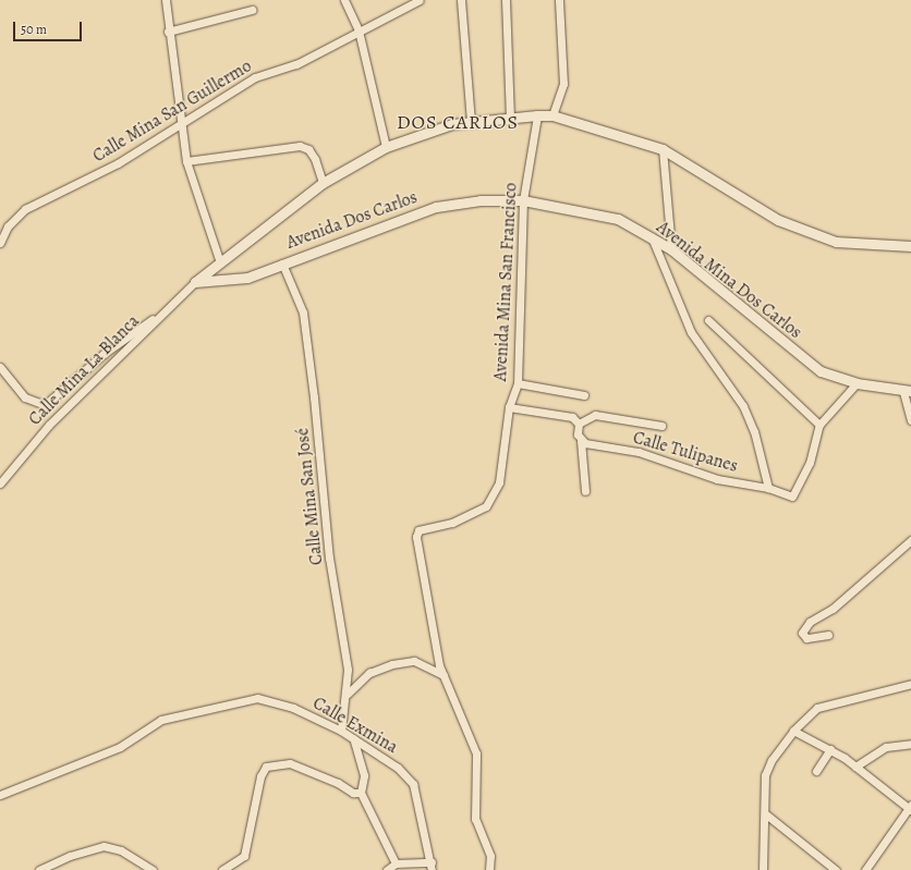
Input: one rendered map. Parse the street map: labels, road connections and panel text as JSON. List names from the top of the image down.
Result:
{
  "streets": {
    "street": [
      "Calle Mina San Guillermo",
      "Avenida Dos Carlos",
      "Avenida Mina Dos Carlos",
      "Avenida Mina San Francisco",
      "Calle Mina La Blanca",
      "Calle Tulipanes",
      "Calle Mina San José",
      "Calle Exmina"
    ]
  },
  "crossings": [
    ["Avenida Dos Carlos", "Avenida Mina Dos Carlos"],
    ["Avenida Dos Carlos", "Avenida Mina San Francisco"],
    ["Avenida Dos Carlos", "Calle Mina La Blanca"],
    ["Avenida Dos Carlos", "Calle Mina San José"],
    ["Avenida Mina Dos Carlos", "Avenida Mina San Francisco"],
    ["Calle Mina San José", "Calle Exmina"]
  ],
  "districts": ["DOS CARLOS"],
  "scale_bar": "50 m"
}
